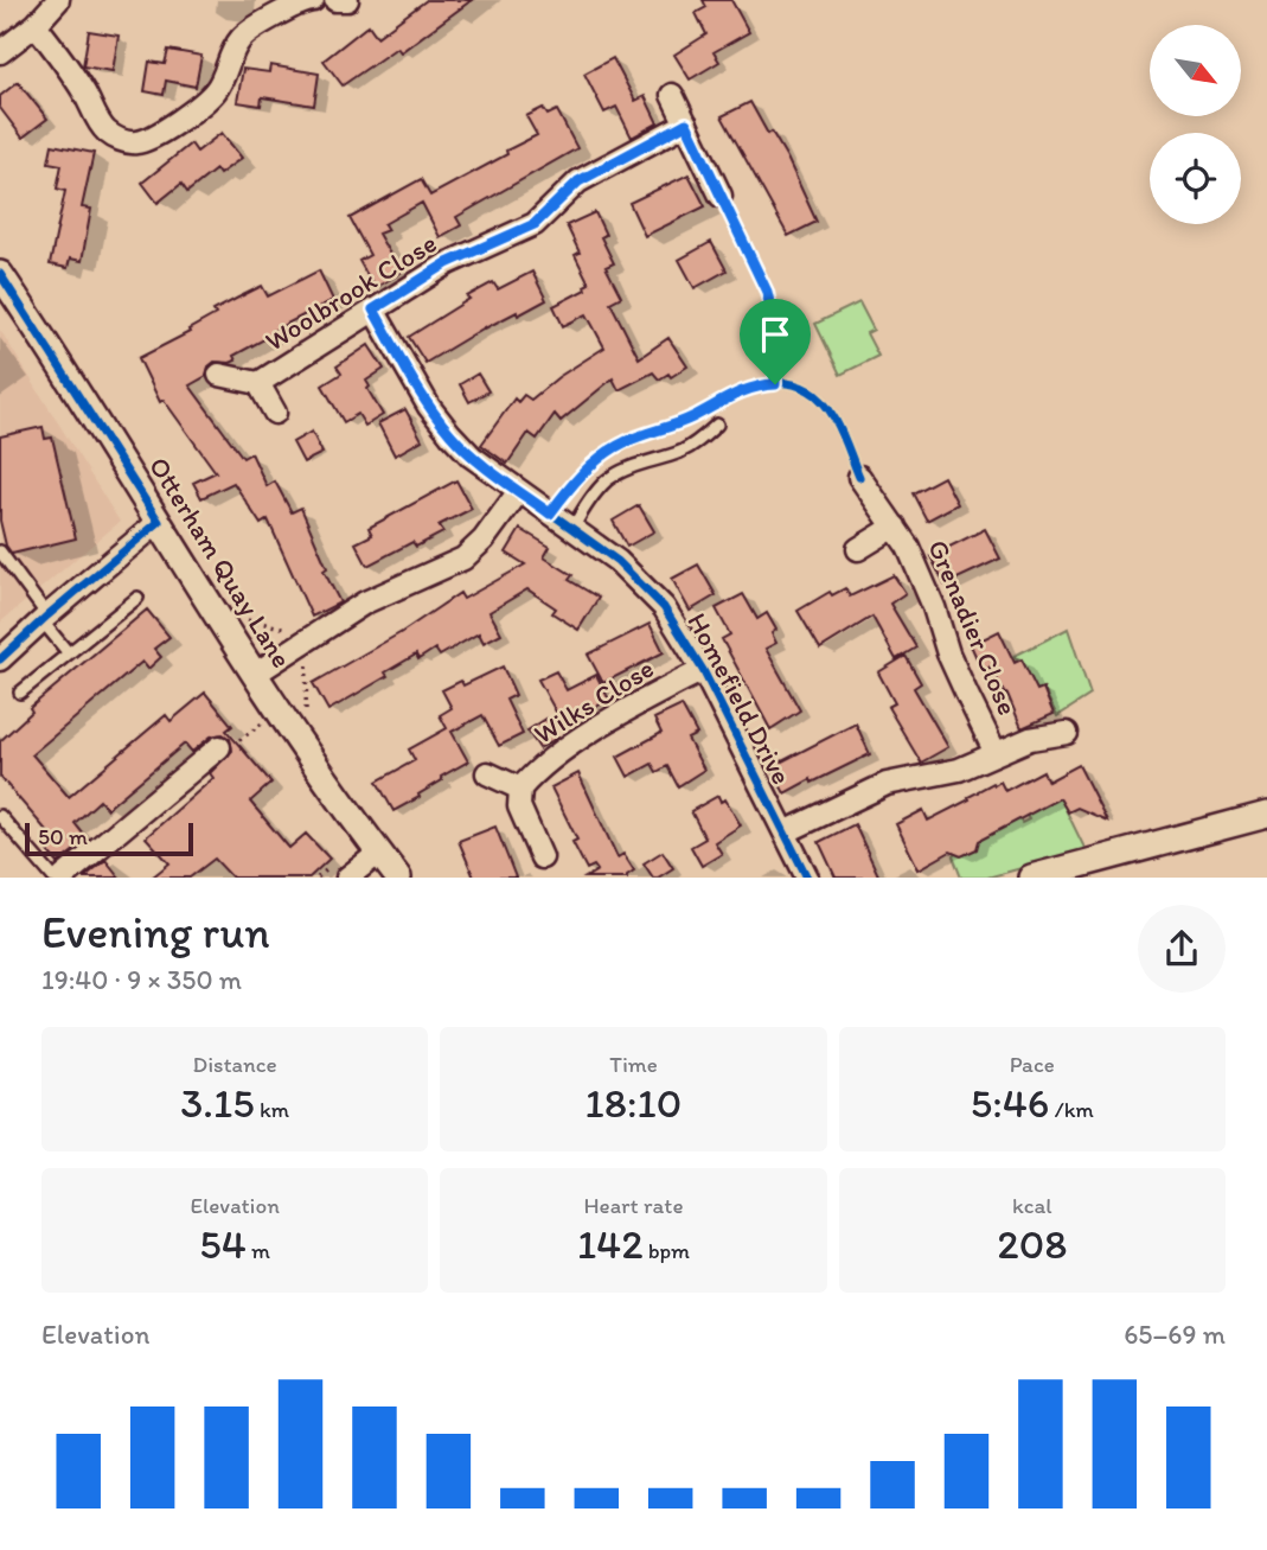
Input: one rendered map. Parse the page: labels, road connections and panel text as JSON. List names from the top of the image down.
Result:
{
  "streets": {
    "street": [
      "Woolbrook Close",
      "Otterham Quay Lane",
      "Grenadier Close",
      "Homefield Drive",
      "Wilks Close"
    ]
  },
  "crossings": [
    ["Woolbrook Close", "Homefield Drive"],
    ["Grenadier Close", "Homefield Drive"],
    ["Homefield Drive", "Wilks Close"]
  ],
  "scale_bar": "50 m",
  "north": "bottom right",
  "page": {
    "scale": "50 m",
    "heading": ["Evening run", "19:40 · 9 × 350 m"],
    "stats": [
      ["Distance", "3.15 km"],
      ["Time", "18:10"],
      ["Pace", "5:46 /km"],
      ["Elevation", "54 m"],
      ["Heart rate", "142 bpm"],
      ["kcal", "208"]
    ],
    "chart": ["Elevation", "65–69 m"]
  }
}
